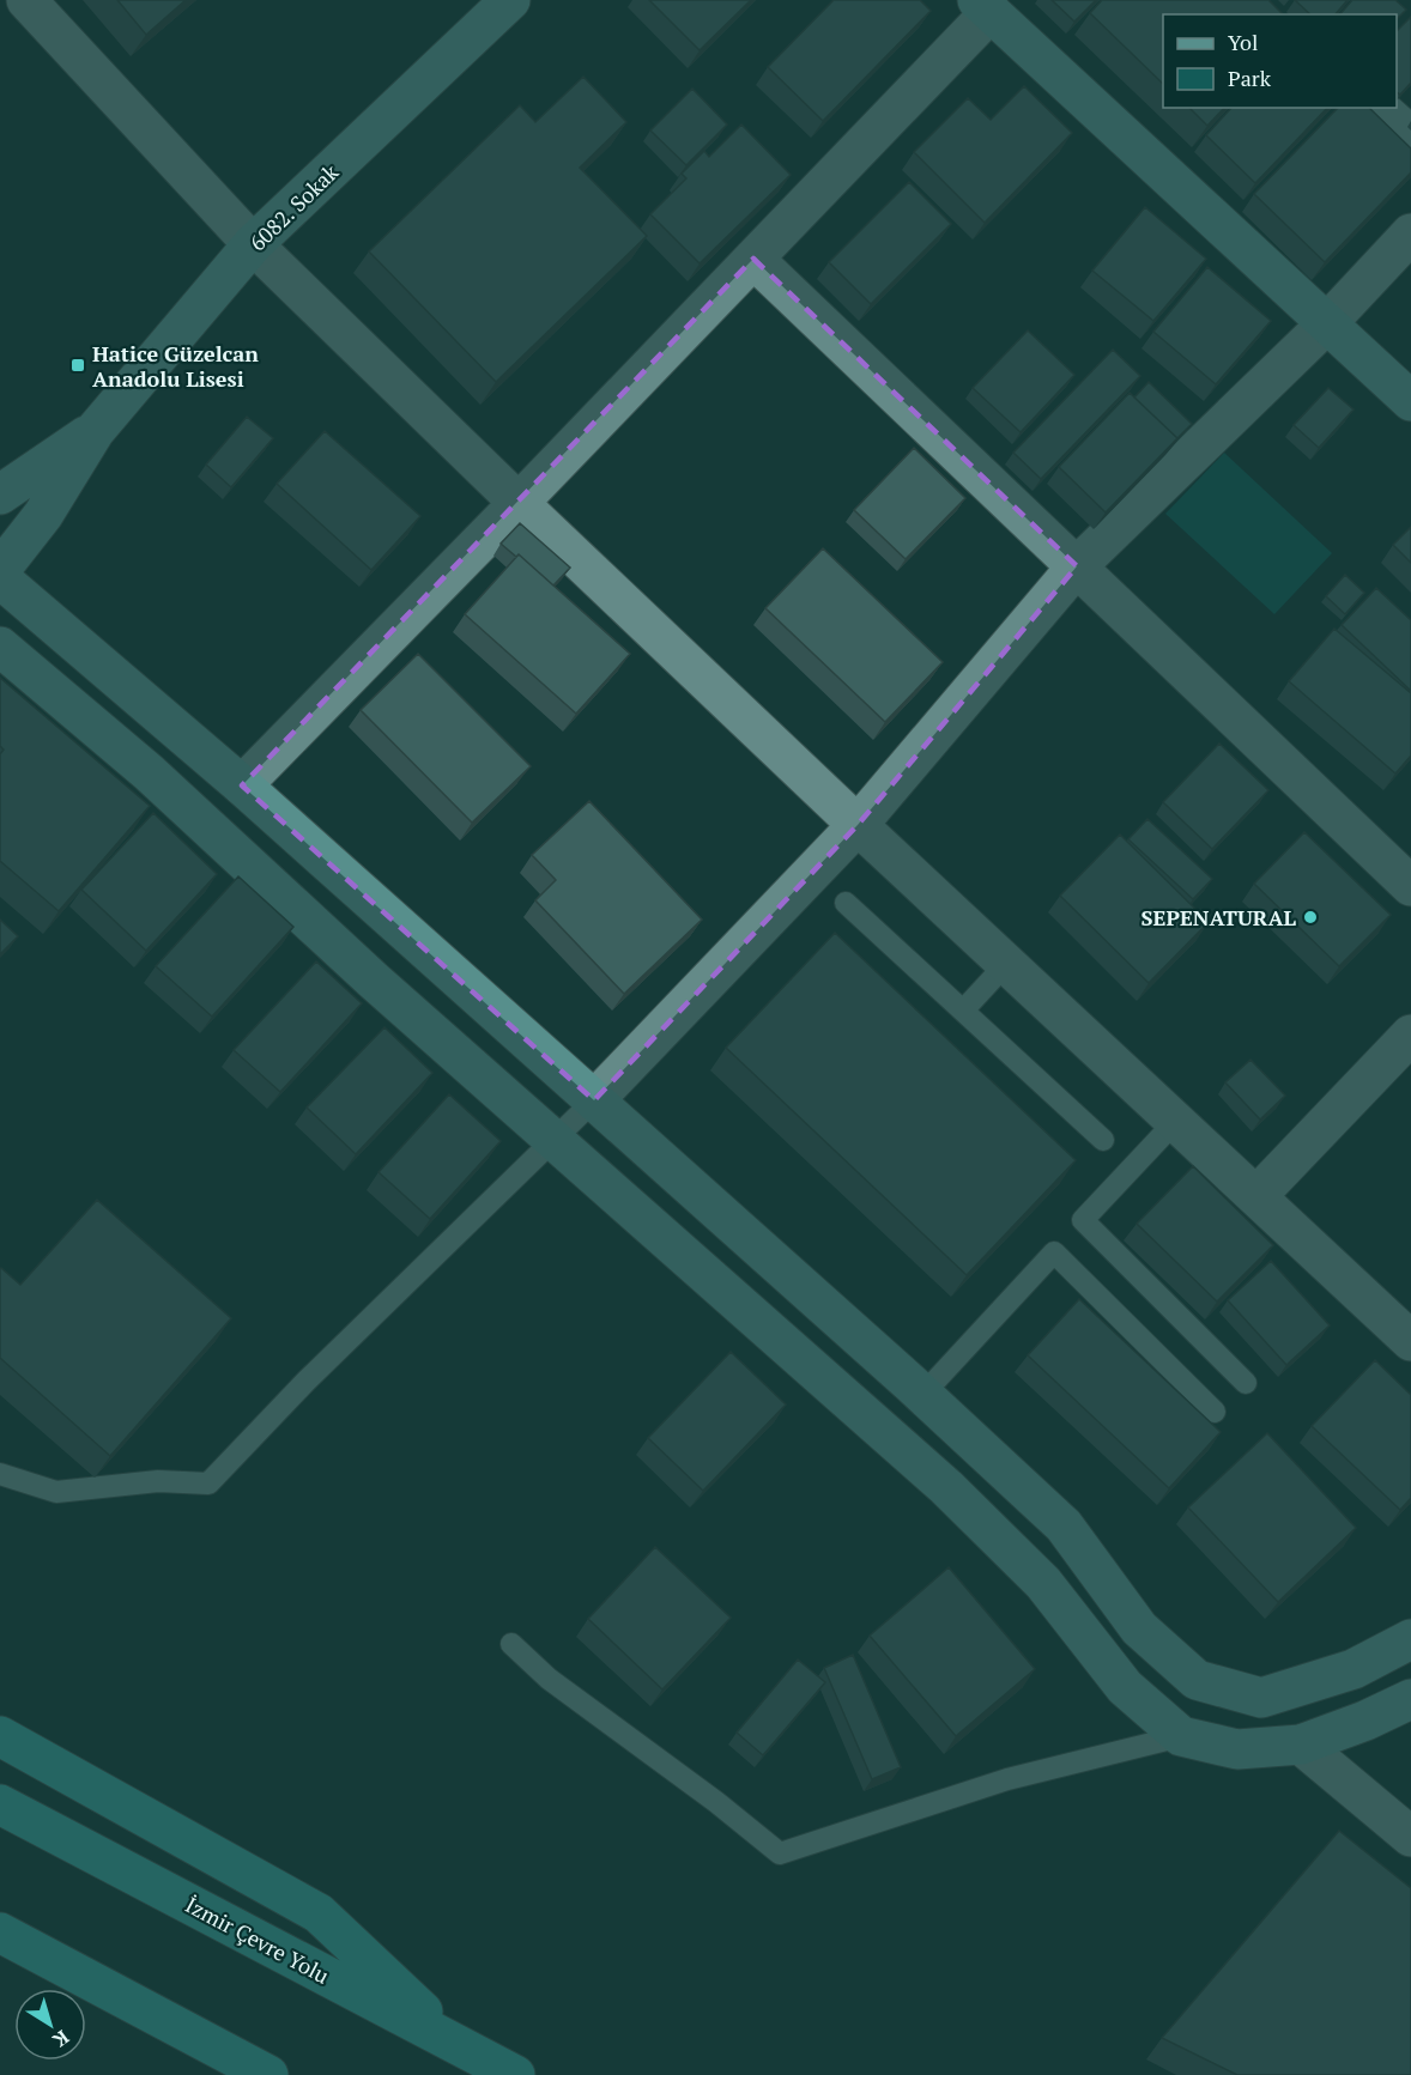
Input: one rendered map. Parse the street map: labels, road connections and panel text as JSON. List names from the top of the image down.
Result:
{
  "streets": {
    "highway": ["İzmir Çevre Yolu"],
    "main road": ["6082. Sokak"]
  },
  "places": {
    "transit": ["Hatice Güzelcan Anadolu Lisesi"],
    "other": ["SEPENATURAL"]
  },
  "legend": ["Yol", "Park"],
  "north": "bottom right"
}
